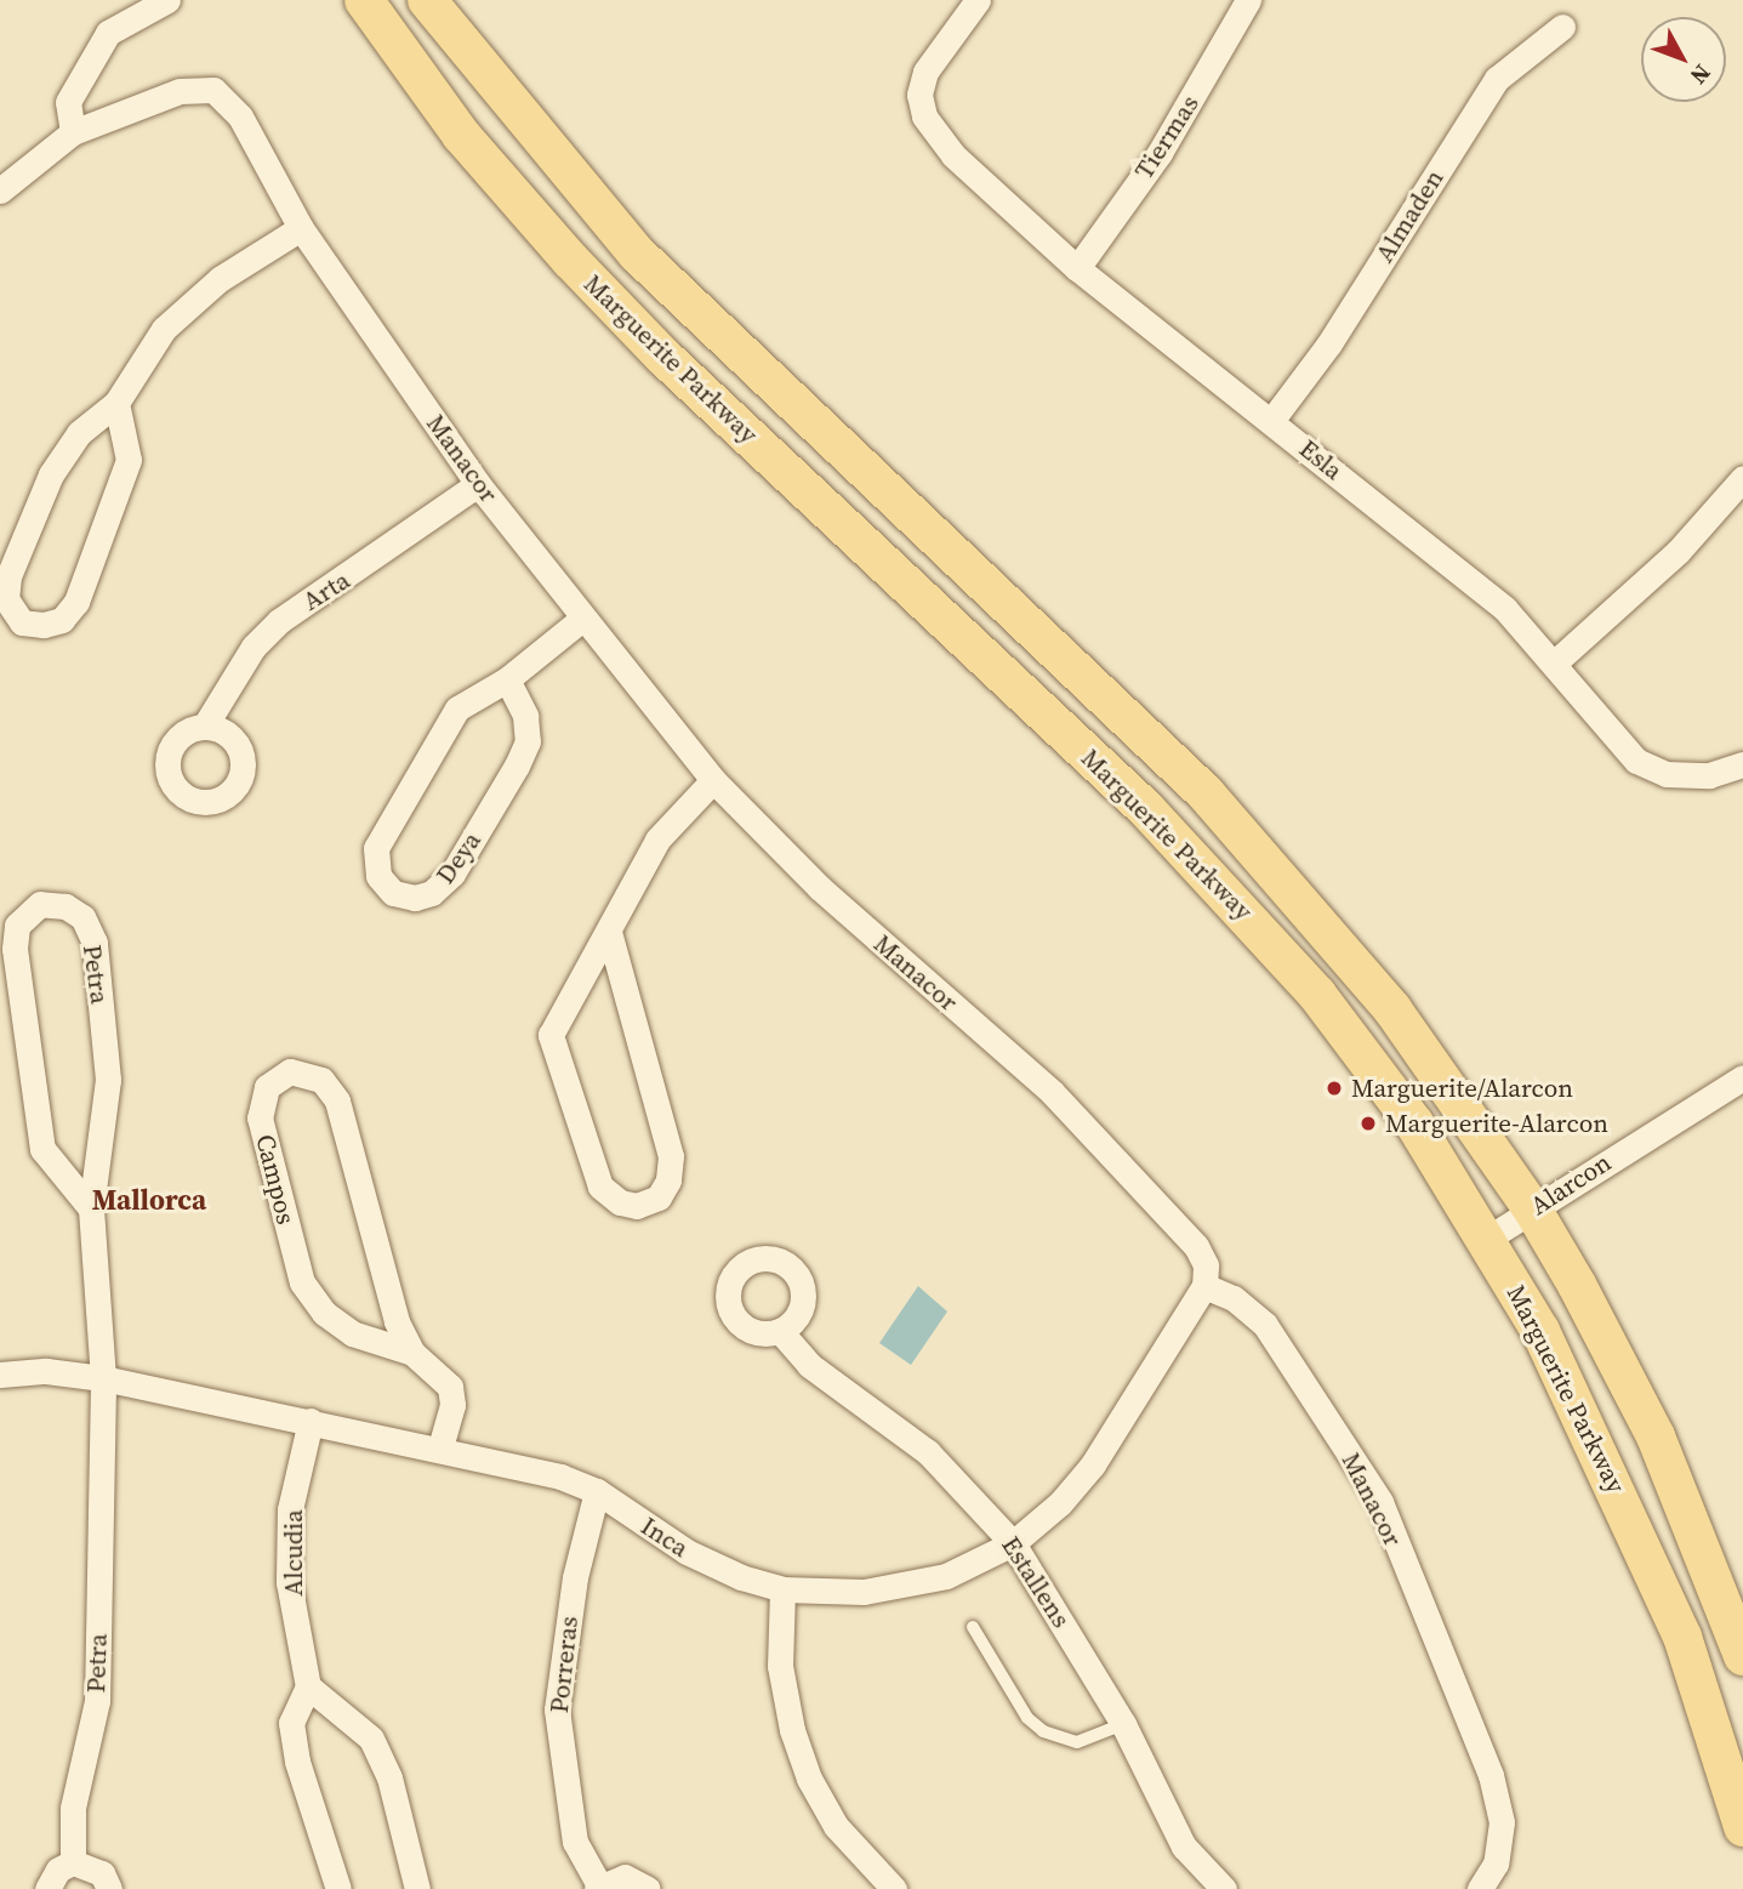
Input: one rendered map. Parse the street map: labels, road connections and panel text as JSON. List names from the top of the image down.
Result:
{
  "streets": {
    "main road": ["Marguerite Parkway"],
    "street": [
      "Tiermas",
      "Almaden",
      "Manacor",
      "Esla",
      "Arta",
      "Deya",
      "Petra",
      "Campos",
      "Alarcon",
      "Inca",
      "Alcudia",
      "Estallens",
      "Porreras"
    ]
  },
  "crossings": [
    ["Tiermas", "Esla"],
    ["Almaden", "Esla"],
    ["Marguerite Parkway", "Alarcon"],
    ["Manacor", "Arta"],
    ["Manacor", "Deya"],
    ["Manacor", "Inca"],
    ["Petra", "Inca"],
    ["Campos", "Inca"],
    ["Inca", "Alcudia"],
    ["Inca", "Estallens"],
    ["Inca", "Porreras"]
  ],
  "districts": ["Mallorca"],
  "places": ["Marguerite/Alarcon", "Marguerite-Alarcon"],
  "north": "bottom right"
}
